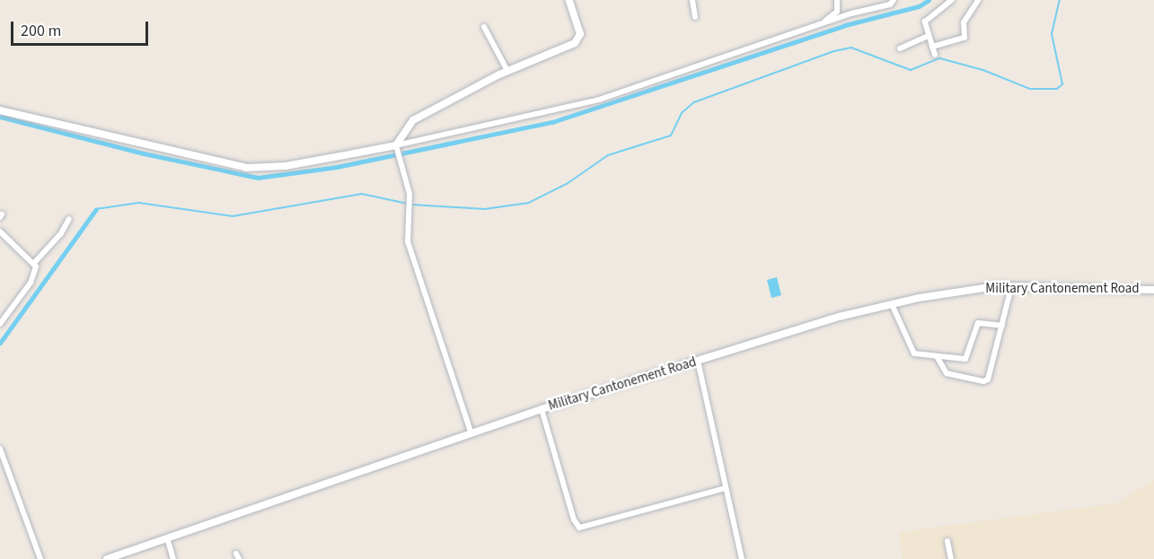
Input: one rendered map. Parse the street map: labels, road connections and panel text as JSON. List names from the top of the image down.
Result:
{
  "streets": {
    "street": ["Military Cantonement Road"]
  },
  "scale_bar": "200 m"
}
